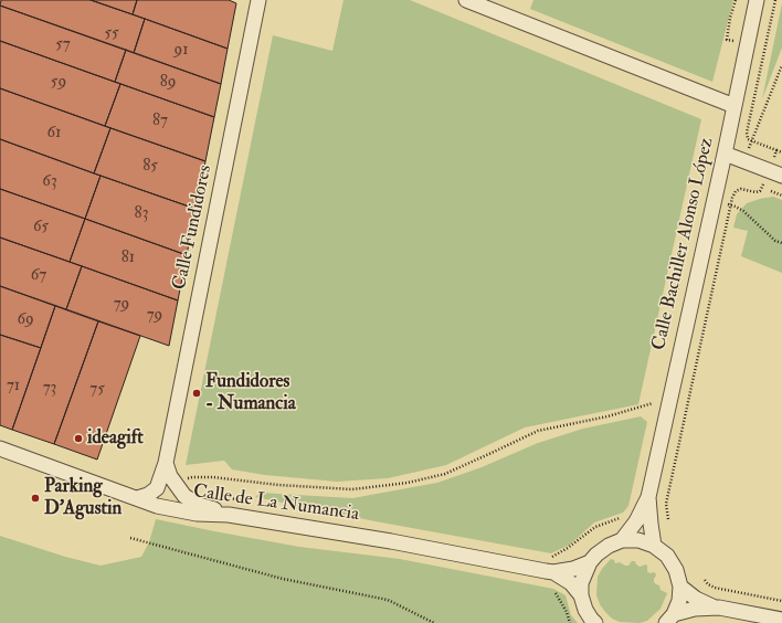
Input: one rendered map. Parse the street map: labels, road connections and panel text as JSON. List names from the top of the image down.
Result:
{
  "streets": {
    "street": ["Calle Fundidores", "Calle Bachiller Alonso López", "Calle de La Numancia"]
  },
  "crossings": [
    ["Calle Fundidores", "Calle de La Numancia"]
  ],
  "places": ["Fundidores - Numancia", "ideagift", "Parking D'Agustin"],
  "house_numbers": [
    "55",
    "57",
    "91",
    "59",
    "89",
    "87",
    "61",
    "85",
    "63",
    "83",
    "65",
    "81",
    "67",
    "79",
    "79",
    "69",
    "71",
    "73",
    "75"
  ]
}
